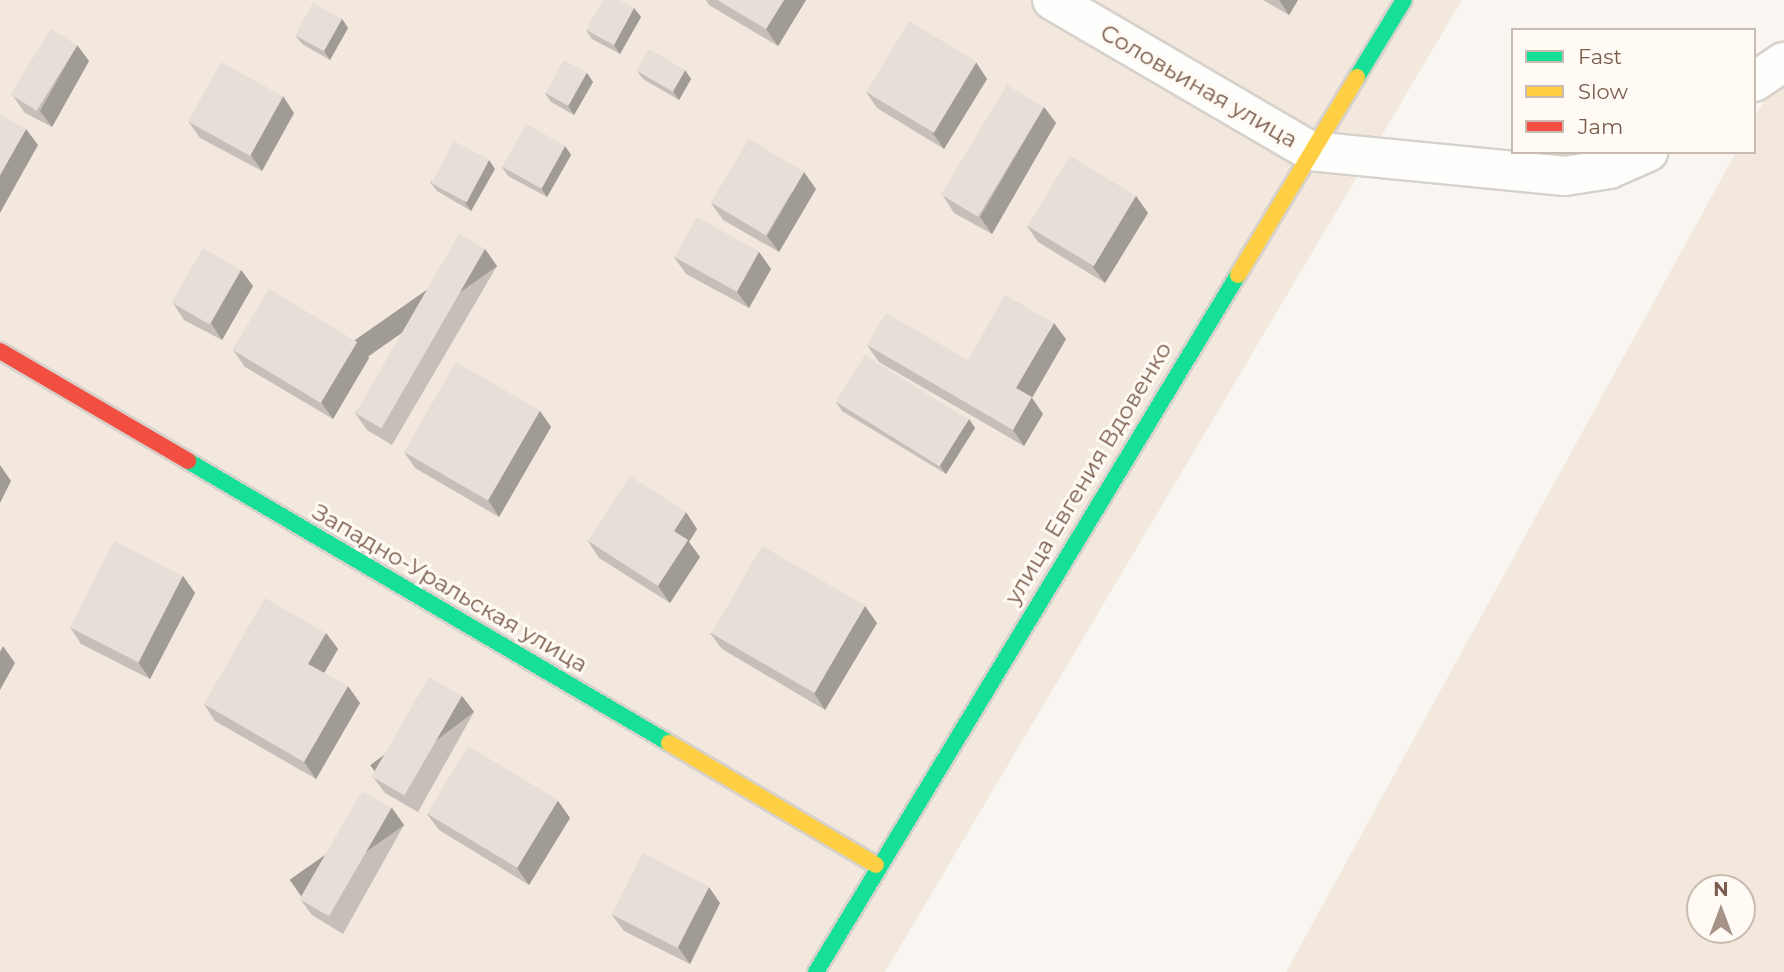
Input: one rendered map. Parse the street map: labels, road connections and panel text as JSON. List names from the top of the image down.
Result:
{
  "streets": {
    "street": ["Соловьиная улица", "улица Евгения Вдовенко", "Западно-Уральская улица"]
  },
  "crossings": [
    ["Соловьиная улица", "улица Евгения Вдовенко"],
    ["улица Евгения Вдовенко", "Западно-Уральская улица"]
  ],
  "legend": ["Fast", "Slow", "Jam"],
  "north": "top"
}
